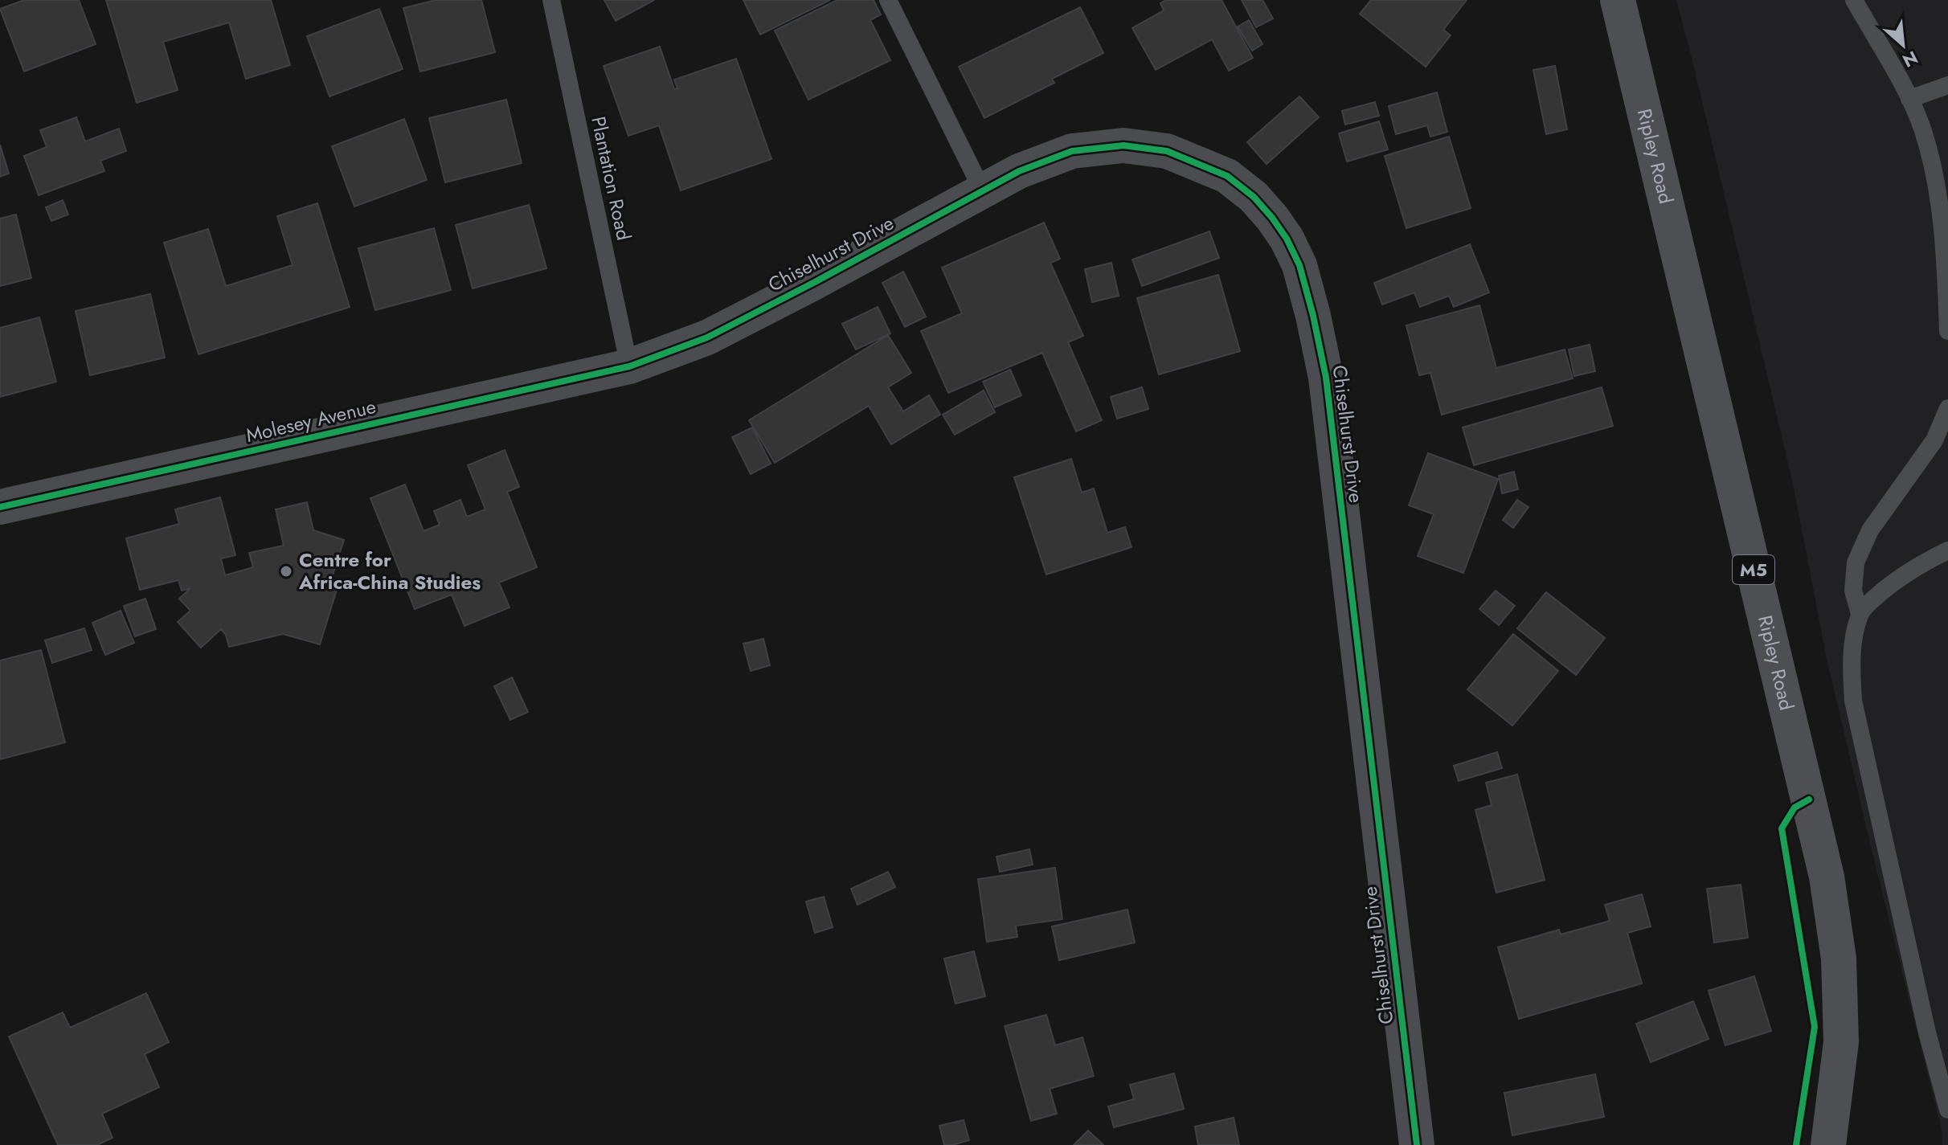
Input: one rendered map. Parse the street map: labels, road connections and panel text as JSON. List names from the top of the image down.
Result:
{
  "streets": {
    "main road": ["Ripley Road", "M5"],
    "street": ["Chiselhurst Drive", "Molesey Avenue"],
    "lane": ["Plantation Road"]
  },
  "crossings": [
    ["Plantation Road", "Chiselhurst Drive"],
    ["Plantation Road", "Molesey Avenue"],
    ["Chiselhurst Drive", "Molesey Avenue"]
  ],
  "places": ["Centre for Africa-China Studies"],
  "north": "bottom right"
}
